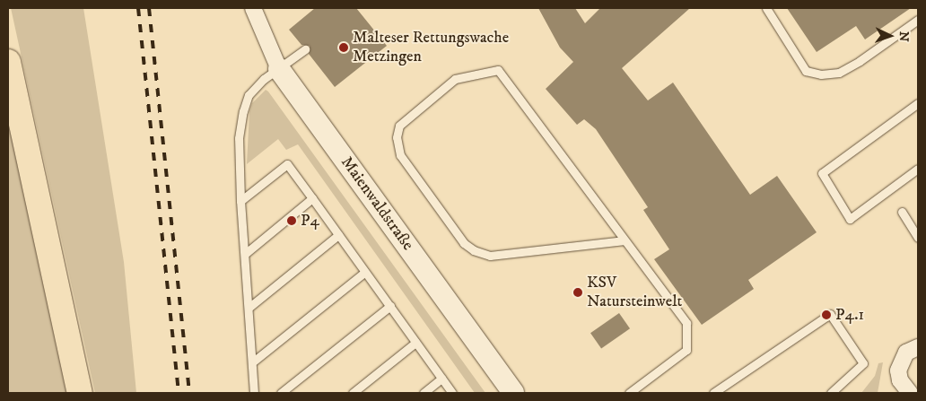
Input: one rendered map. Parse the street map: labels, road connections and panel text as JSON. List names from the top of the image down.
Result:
{
  "streets": {
    "street": ["Maienwaldstraße"]
  },
  "places": [
    "Malteser Rettungswache Metzingen",
    "P4",
    "KSV Natursteinwelt",
    "P4.1"
  ],
  "north": "right"
}
